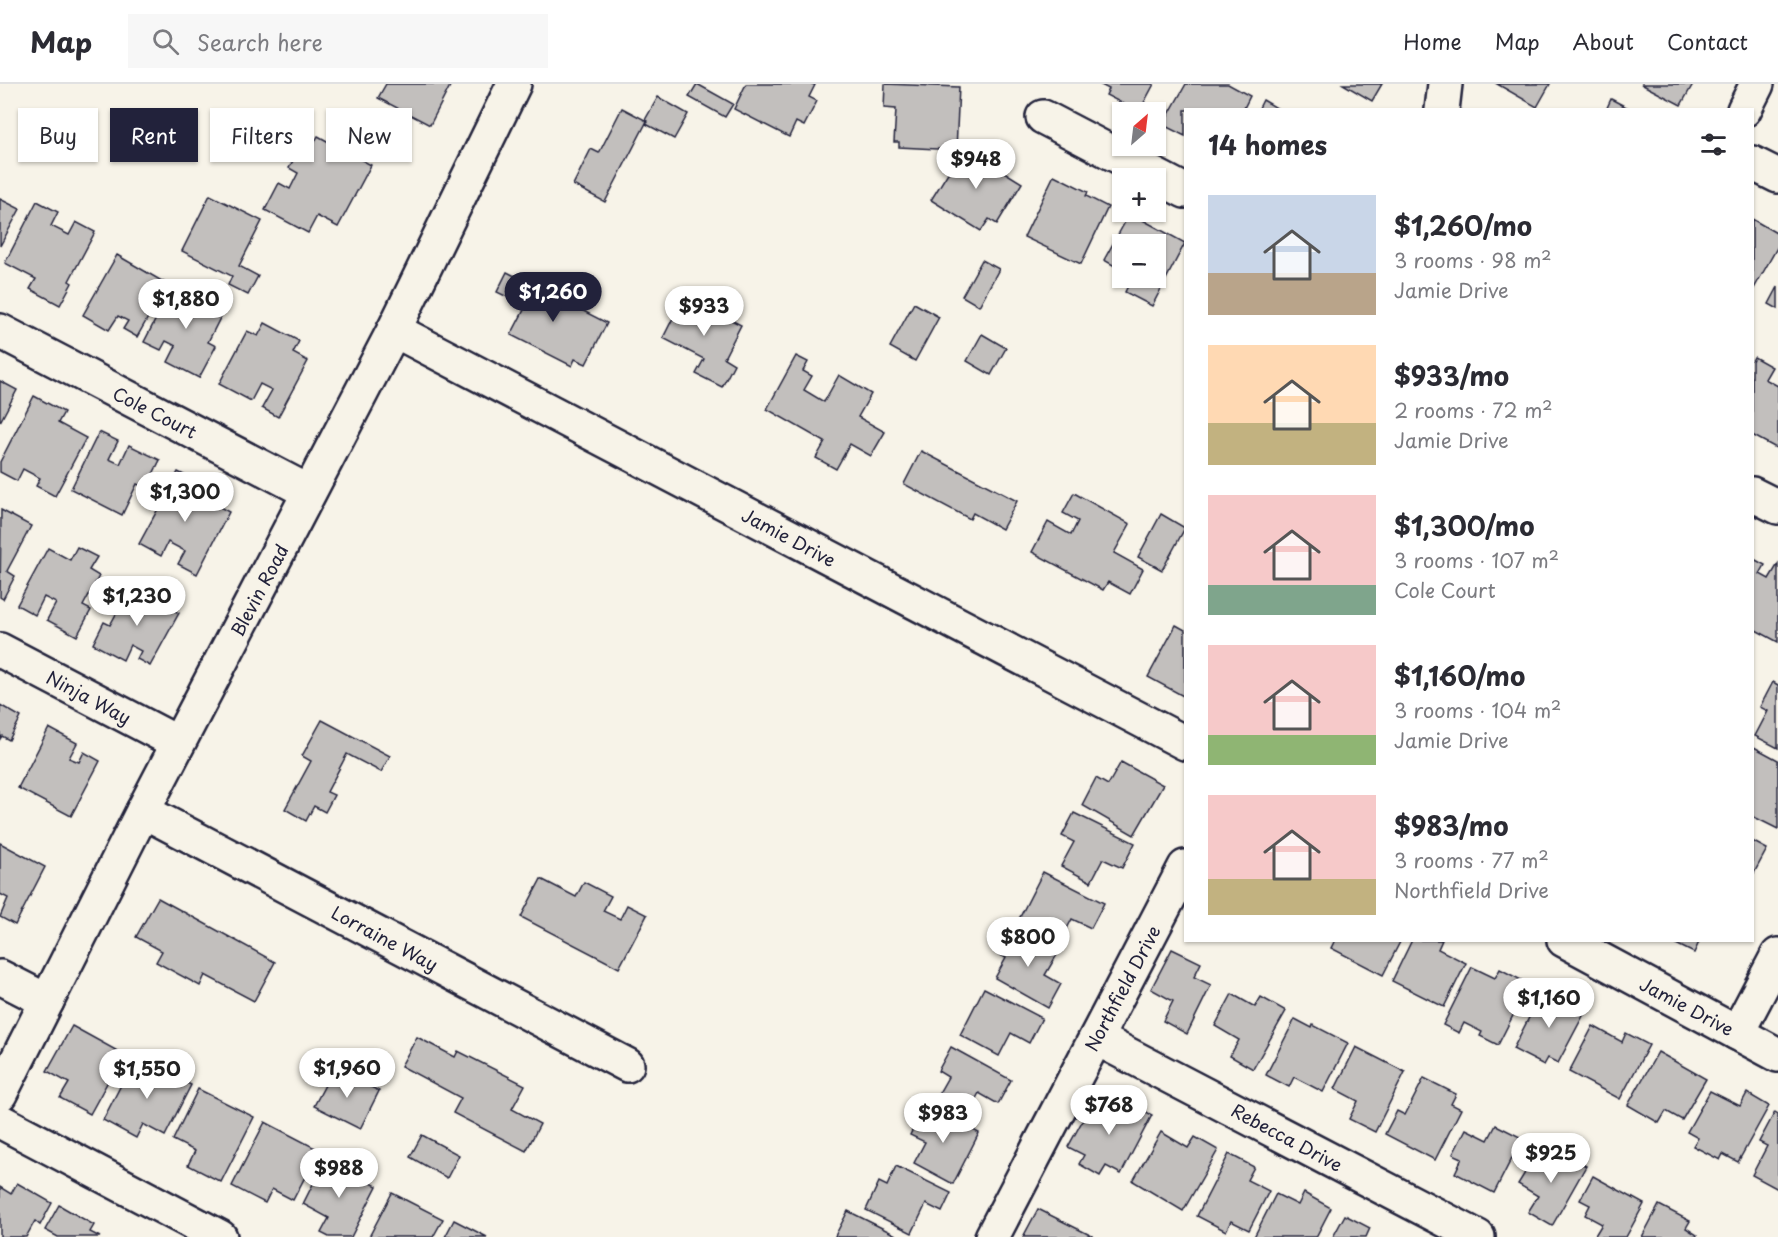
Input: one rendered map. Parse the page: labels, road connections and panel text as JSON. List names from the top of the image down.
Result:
{
  "streets": {
    "street": [
      "Cole Court",
      "Jamie Drive",
      "Blevin Road",
      "Ninja Way",
      "Lorraine Way",
      "Northfield Drive",
      "Rebecca Drive"
    ]
  },
  "crossings": [
    ["Cole Court", "Blevin Road"],
    ["Jamie Drive", "Blevin Road"],
    ["Blevin Road", "Ninja Way"],
    ["Blevin Road", "Lorraine Way"],
    ["Northfield Drive", "Rebecca Drive"]
  ],
  "north": "top right",
  "page": {
    "header": "Map",
    "search": "Search here",
    "nav": [
      "Home",
      "Map",
      "About",
      "Contact"
    ],
    "map_buttons": ["+", "−"],
    "chip": [
      "Buy",
      "Rent",
      "Filters",
      "New"
    ],
    "heading": "14 homes",
    "price": [
      "$948",
      "$1,260",
      "$1,880",
      "$933",
      "$1,300",
      "$1,230",
      "$800",
      "$1,160",
      "$1,960",
      "$1,550",
      "$768",
      "$983",
      "$925",
      "$988"
    ],
    "list": [
      {
        "name": "$1,260/mo",
        "note": "3 rooms · 98 m² · Jamie Drive"
      },
      {
        "name": "$933/mo",
        "note": "2 rooms · 72 m² · Jamie Drive"
      },
      {
        "name": "$1,300/mo",
        "note": "3 rooms · 107 m² · Cole Court"
      },
      {
        "name": "$1,160/mo",
        "note": "3 rooms · 104 m² · Jamie Drive"
      },
      {
        "name": "$983/mo",
        "note": "3 rooms · 77 m² · Northfield Drive"
      }
    ]
  }
}
